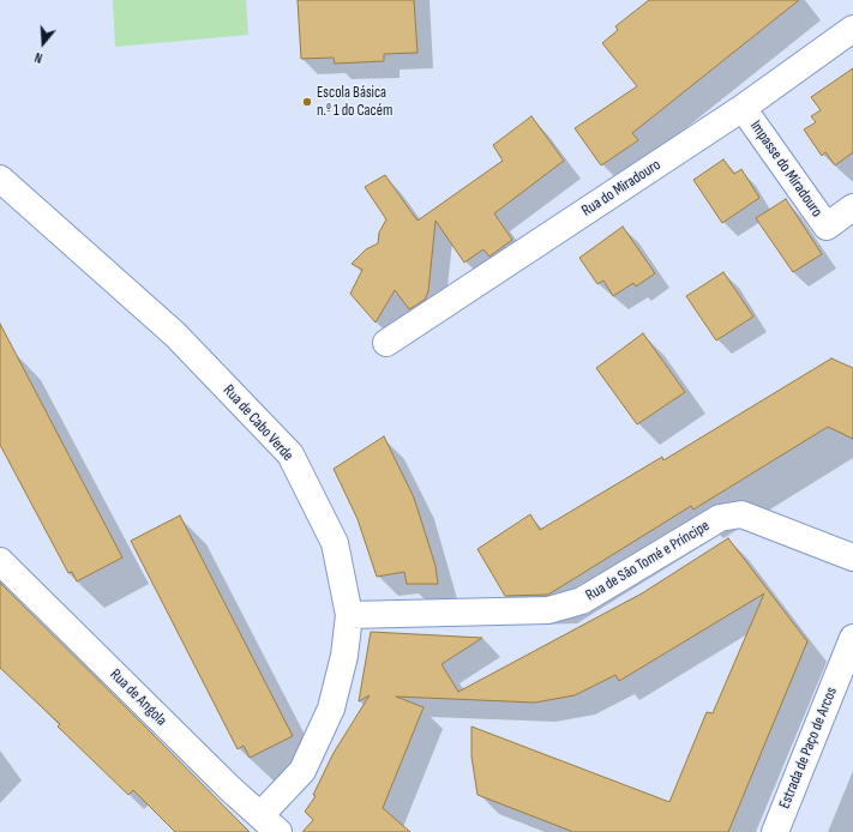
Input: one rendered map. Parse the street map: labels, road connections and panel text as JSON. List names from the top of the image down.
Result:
{
  "streets": {
    "street": [
      "Impasse do Miradouro",
      "Rua do Miradouro",
      "Rua de Cabo Verde",
      "Rua de São Tomé e Príncipe",
      "Rua de Angola",
      "Estrada de Paço de Arcos"
    ]
  },
  "crossings": [
    ["Impasse do Miradouro", "Rua do Miradouro"],
    ["Rua de Cabo Verde", "Rua de São Tomé e Príncipe"],
    ["Rua de Cabo Verde", "Rua de Angola"]
  ],
  "places": ["Escola Básica n.º 1 do Cacém"],
  "north": "bottom"
}
